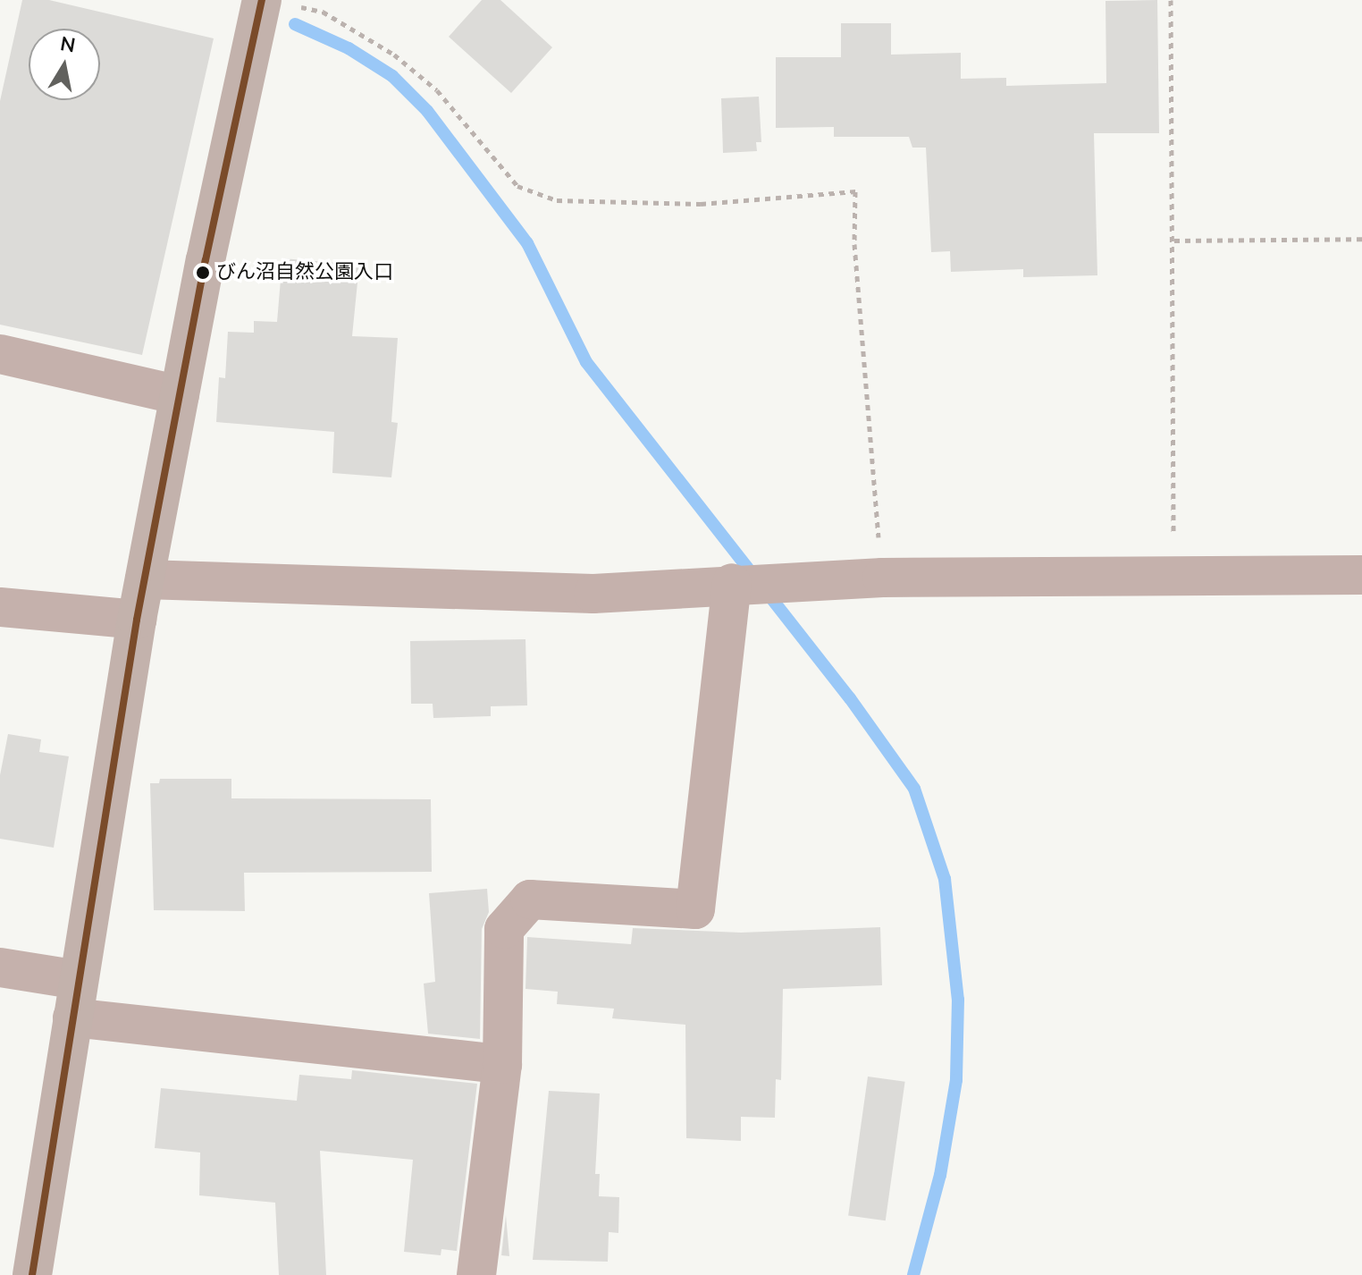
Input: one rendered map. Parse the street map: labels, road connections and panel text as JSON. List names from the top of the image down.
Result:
{
  "places": ["びん沼自然公園入口"],
  "north": "top"
}
